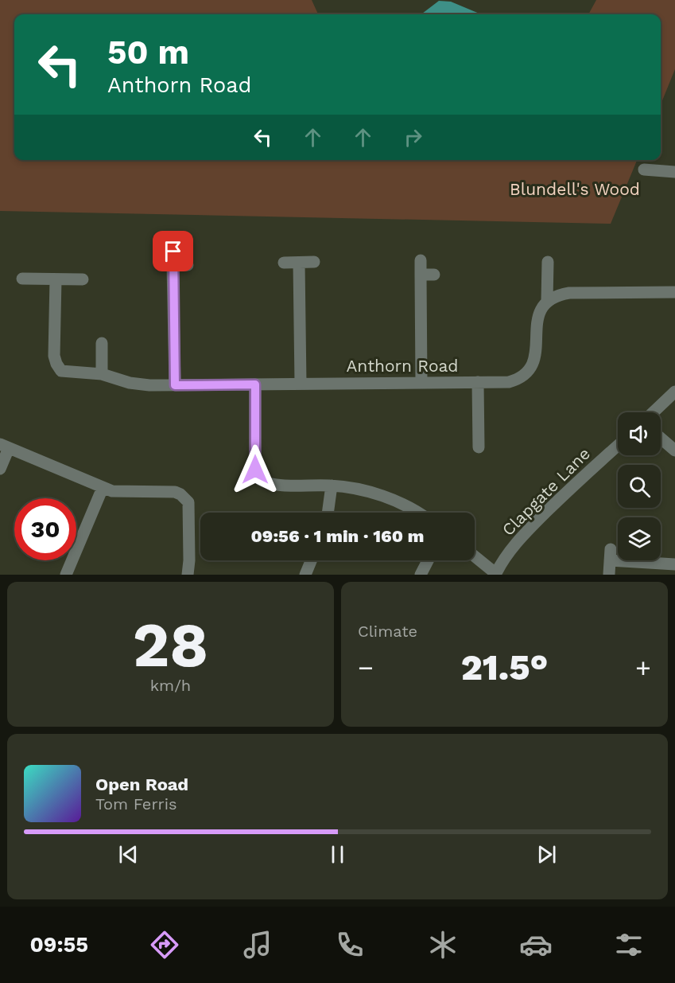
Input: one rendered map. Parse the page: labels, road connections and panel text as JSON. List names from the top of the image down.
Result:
{
  "streets": {
    "street": ["Anthorn Road", "Clapgate Lane"]
  },
  "parks": ["Blundell's Wood"],
  "page": {
    "turn": ["50 m", "Anthorn Road"],
    "limit": "30",
    "trip": "09:56 · 1 min · 160 m",
    "tile": [
      ["28", "km/h"],
      "Climate"
    ],
    "heat": ["−", "21.5°", "+"],
    "song": ["Open Road", "Tom Ferris"],
    "tabs": "09:55"
  }
}
